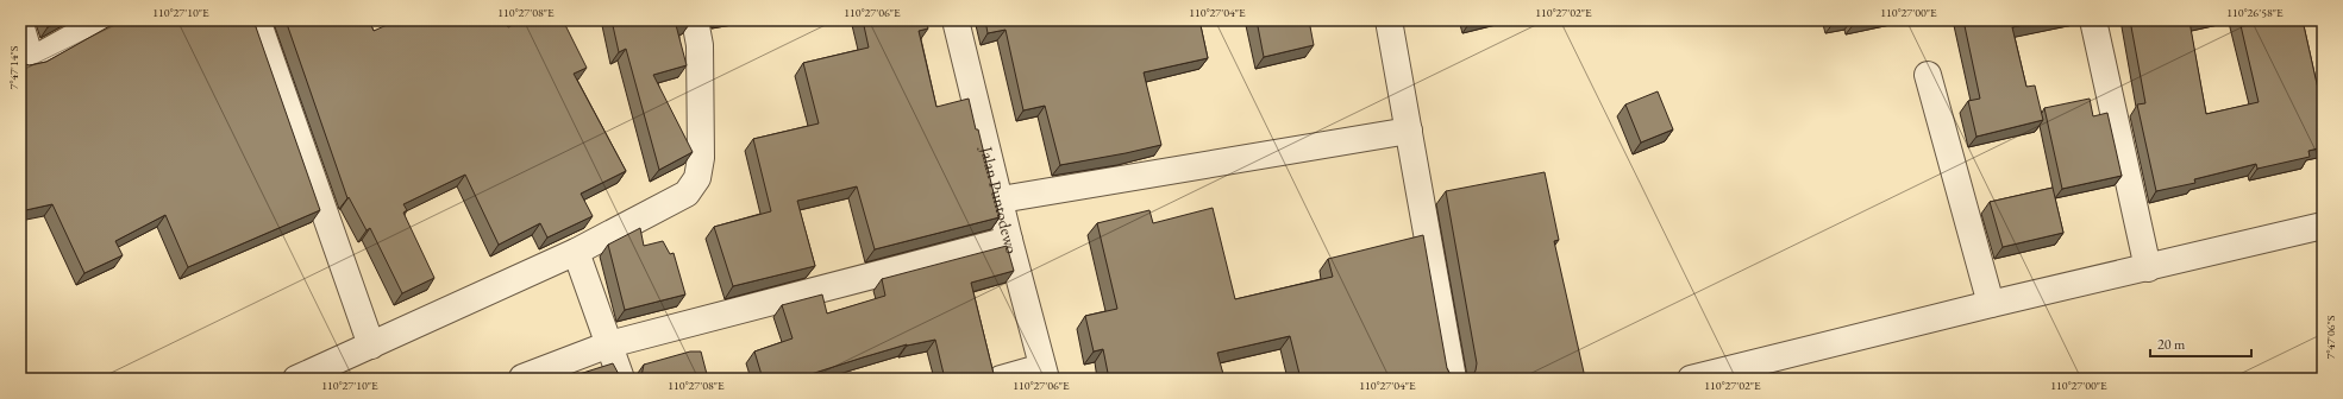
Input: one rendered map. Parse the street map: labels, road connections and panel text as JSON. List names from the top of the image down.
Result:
{
  "streets": {
    "street": ["Jalan Puntodewo"]
  },
  "scale_bar": "20 m",
  "coordinates": [
    "110°27'10\"E",
    "110°27'08\"E",
    "110°27'06\"E",
    "110°27'04\"E",
    "110°27'02\"E",
    "110°27'00\"E",
    "110°26'58\"E",
    "7°47'14\"S",
    "7°47'06\"S"
  ]
}
